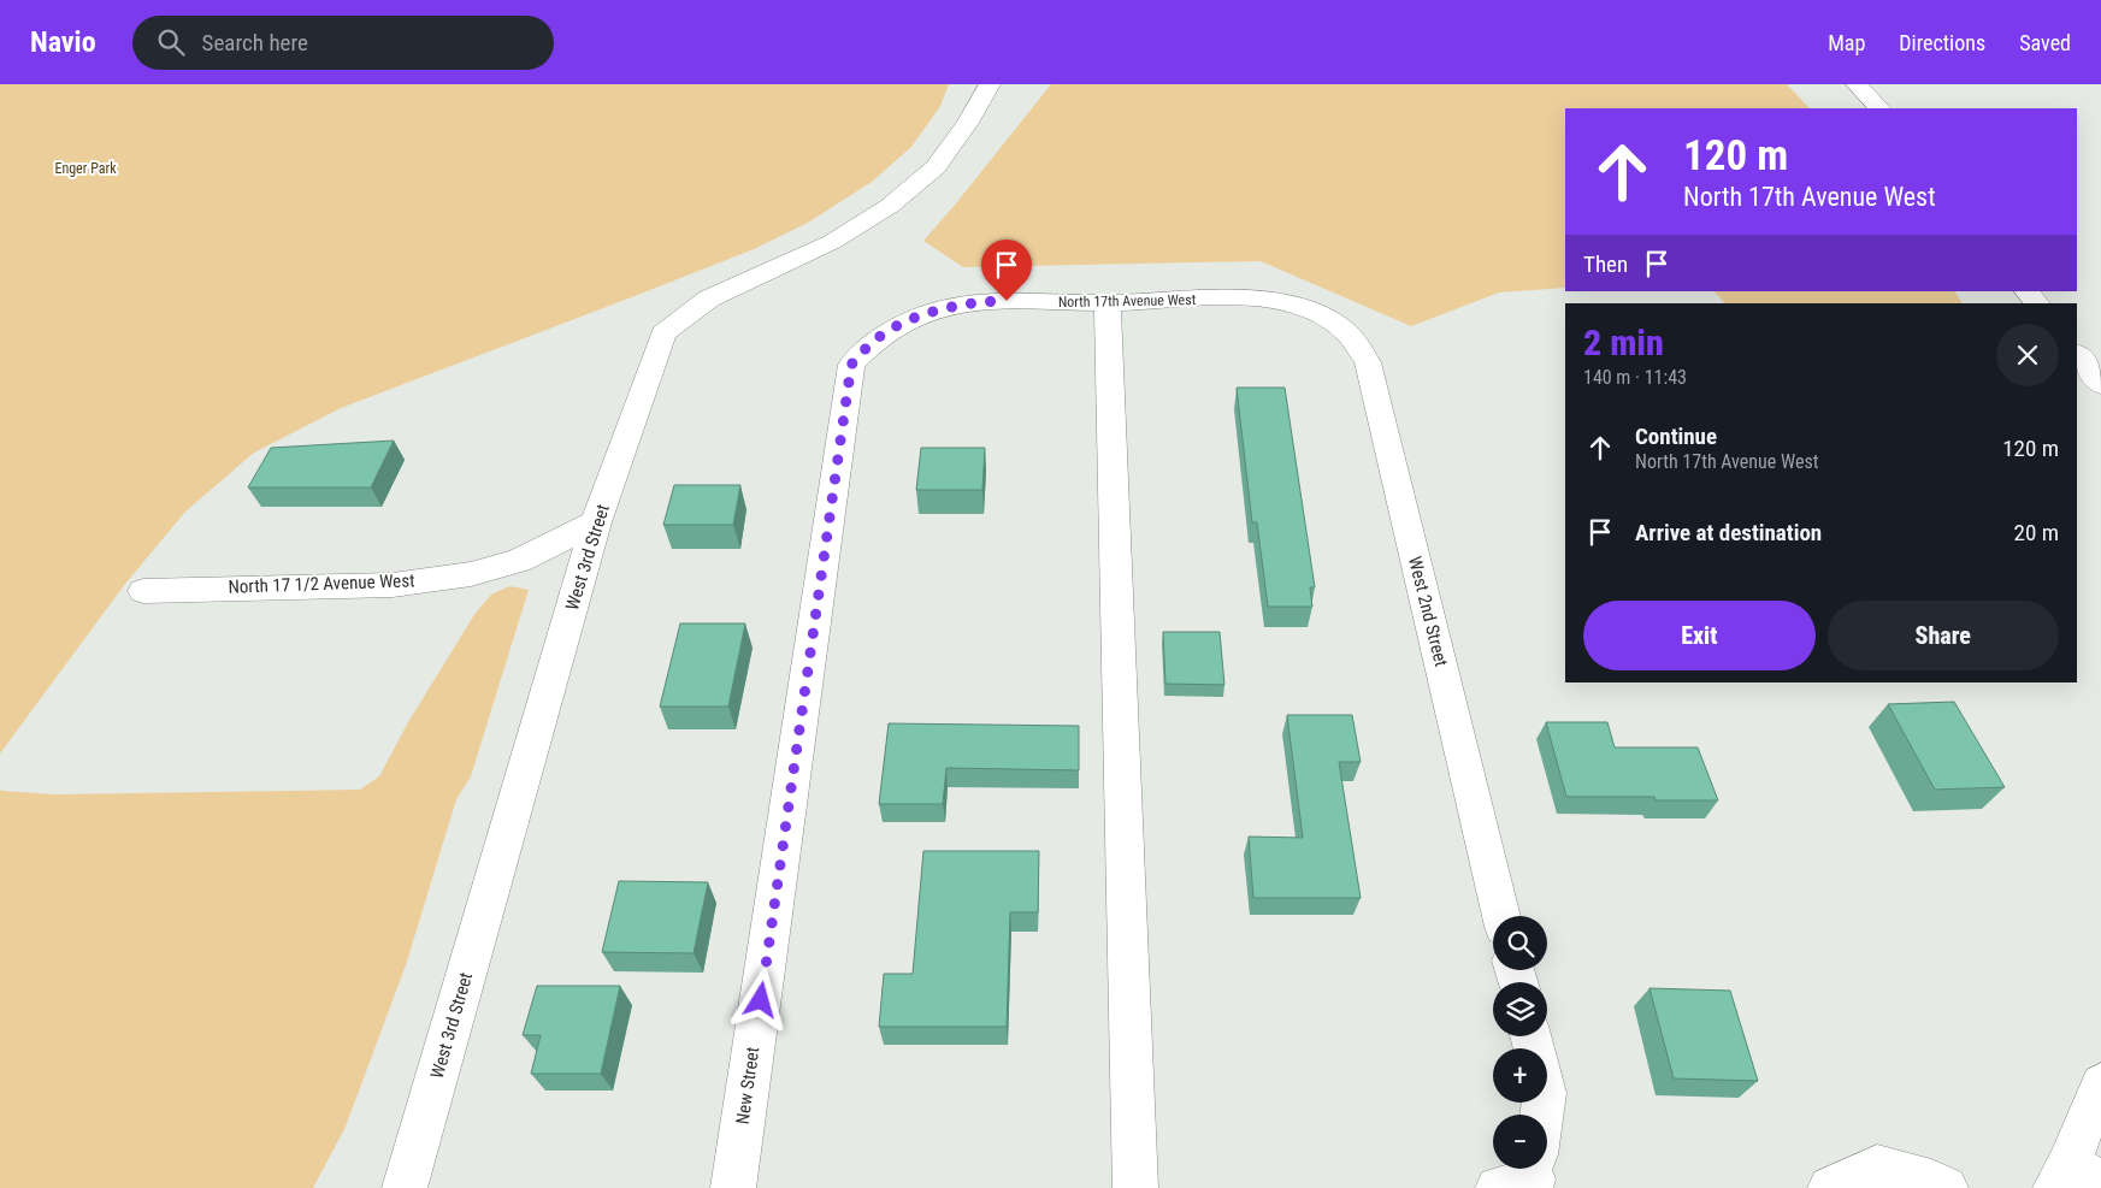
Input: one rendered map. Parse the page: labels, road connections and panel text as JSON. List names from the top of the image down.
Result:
{
  "streets": {
    "street": [
      "North 17th Avenue West",
      "West 3rd Street",
      "North 17 1/2 Avenue West",
      "West 2nd Street",
      "New Street"
    ]
  },
  "crossings": [
    ["North 17th Avenue West", "West 2nd Street"],
    ["North 17th Avenue West", "New Street"],
    ["West 3rd Street", "North 17 1/2 Avenue West"]
  ],
  "parks": ["Enger Park"],
  "page": {
    "header": "Navio",
    "search": "Search here",
    "nav": ["Map", "Directions", "Saved"],
    "turn": ["120 m", "North 17th Avenue West"],
    "then": "Then",
    "heading": ["2 min", "140 m · 11:43"],
    "list": [
      {
        "name": "Continue",
        "note": "North 17th Avenue West",
        "value": "120 m"
      },
      {
        "name": "Arrive at destination",
        "value": "20 m"
      }
    ],
    "buttons": ["Exit", "Share"],
    "map_buttons": ["+", "−"]
  }
}
